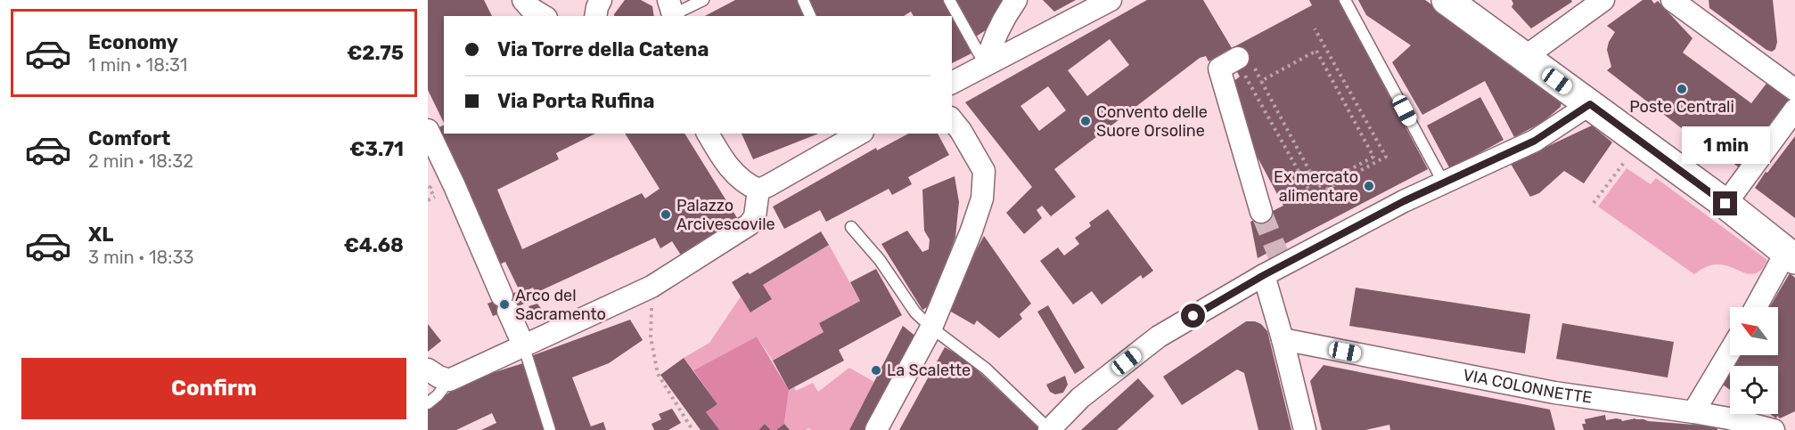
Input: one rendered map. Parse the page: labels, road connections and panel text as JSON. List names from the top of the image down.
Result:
{
  "streets": {
    "street": ["VIA COLONNETTE"]
  },
  "places": [
    "Poste Centrali",
    "Convento delle Suore Orsoline",
    "Ex mercato alimentare",
    "Palazzo Arcivescovile",
    "Arco del Sacramento",
    "La Scalette"
  ],
  "north": "top left",
  "page": {
    "list": [
      {
        "name": "Economy",
        "note": "1 min · 18:31",
        "value": "€2.75"
      },
      {
        "name": "Comfort",
        "note": "2 min · 18:32",
        "value": "€3.71"
      },
      {
        "name": "XL",
        "note": "3 min · 18:33",
        "value": "€4.68"
      }
    ],
    "banner": ["Via Torre della Catena", "Via Porta Rufina"],
    "bubble": "1 min",
    "buttons": "Confirm"
  }
}
